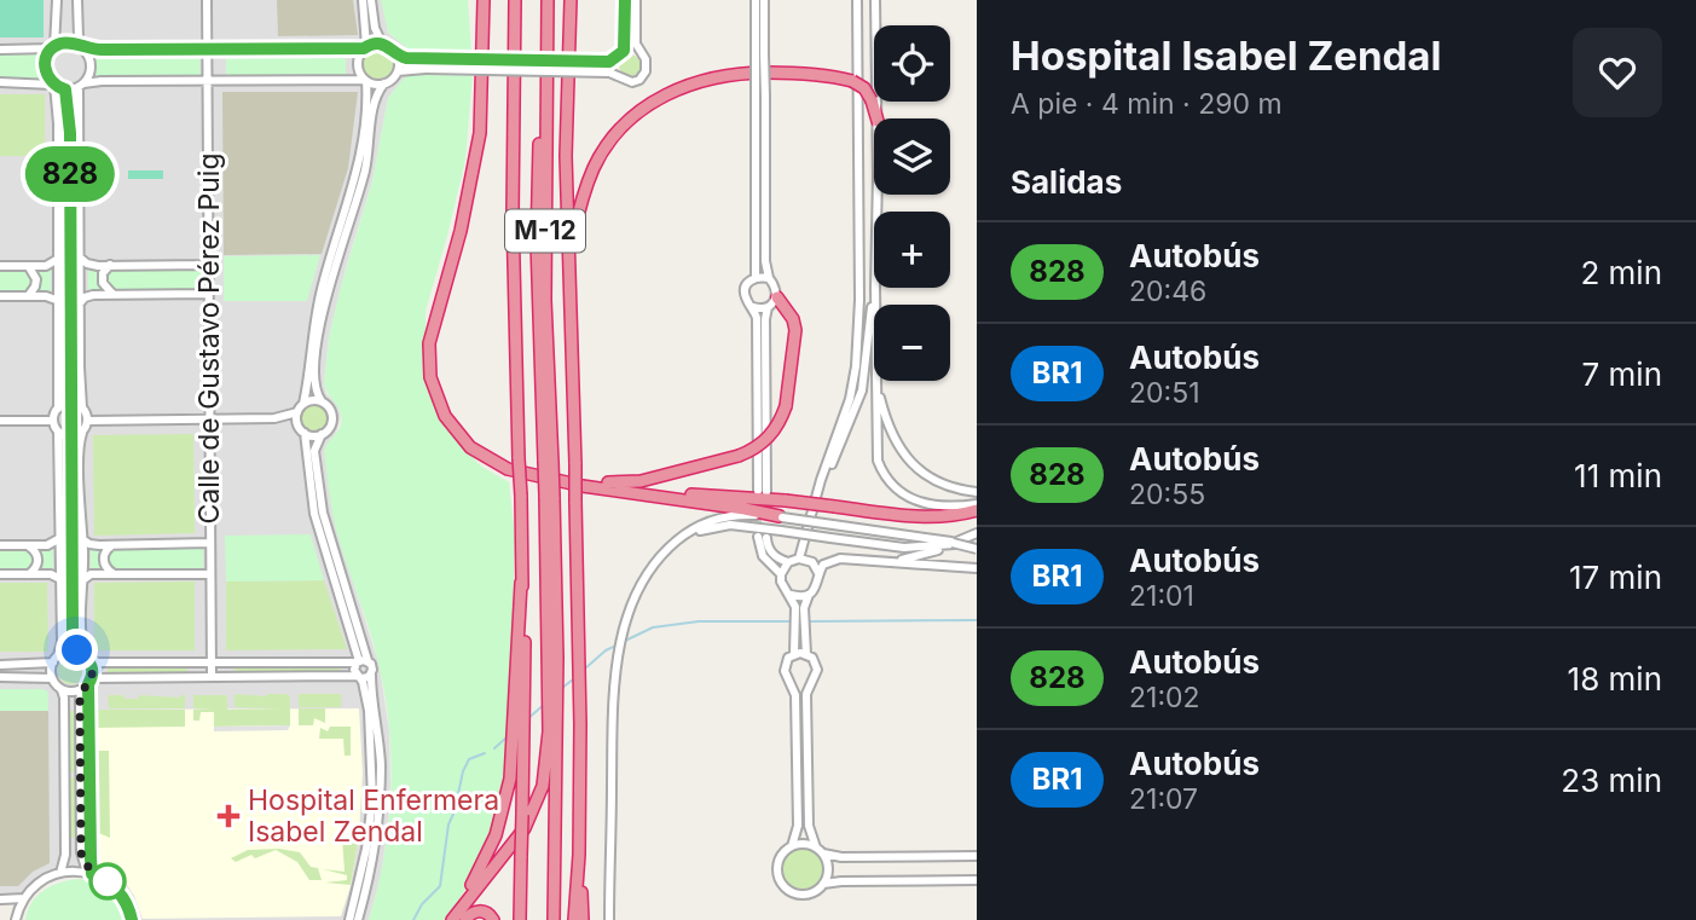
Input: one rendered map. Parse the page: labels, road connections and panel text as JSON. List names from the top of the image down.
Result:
{
  "streets": {
    "highway": ["M-12"],
    "street": ["Calle de Gustavo Pérez Puig"]
  },
  "places": {
    "health": ["Hospital Enfermera Isabel Zendal"]
  },
  "lines": ["bus line 828"],
  "page": {
    "on_map": "828",
    "heading": [
      ["Hospital Isabel Zendal", "A pie · 4 min · 290 m"],
      "Salidas"
    ],
    "map_buttons": ["+", "−"],
    "list": [
      {
        "mark": "828",
        "name": "Autobús",
        "note": "20:46",
        "value": "2 min"
      },
      {
        "mark": "BR1",
        "name": "Autobús",
        "note": "20:51",
        "value": "7 min"
      },
      {
        "mark": "828",
        "name": "Autobús",
        "note": "20:55",
        "value": "11 min"
      },
      {
        "mark": "BR1",
        "name": "Autobús",
        "note": "21:01",
        "value": "17 min"
      },
      {
        "mark": "828",
        "name": "Autobús",
        "note": "21:02",
        "value": "18 min"
      },
      {
        "mark": "BR1",
        "name": "Autobús",
        "note": "21:07",
        "value": "23 min"
      }
    ]
  }
}
